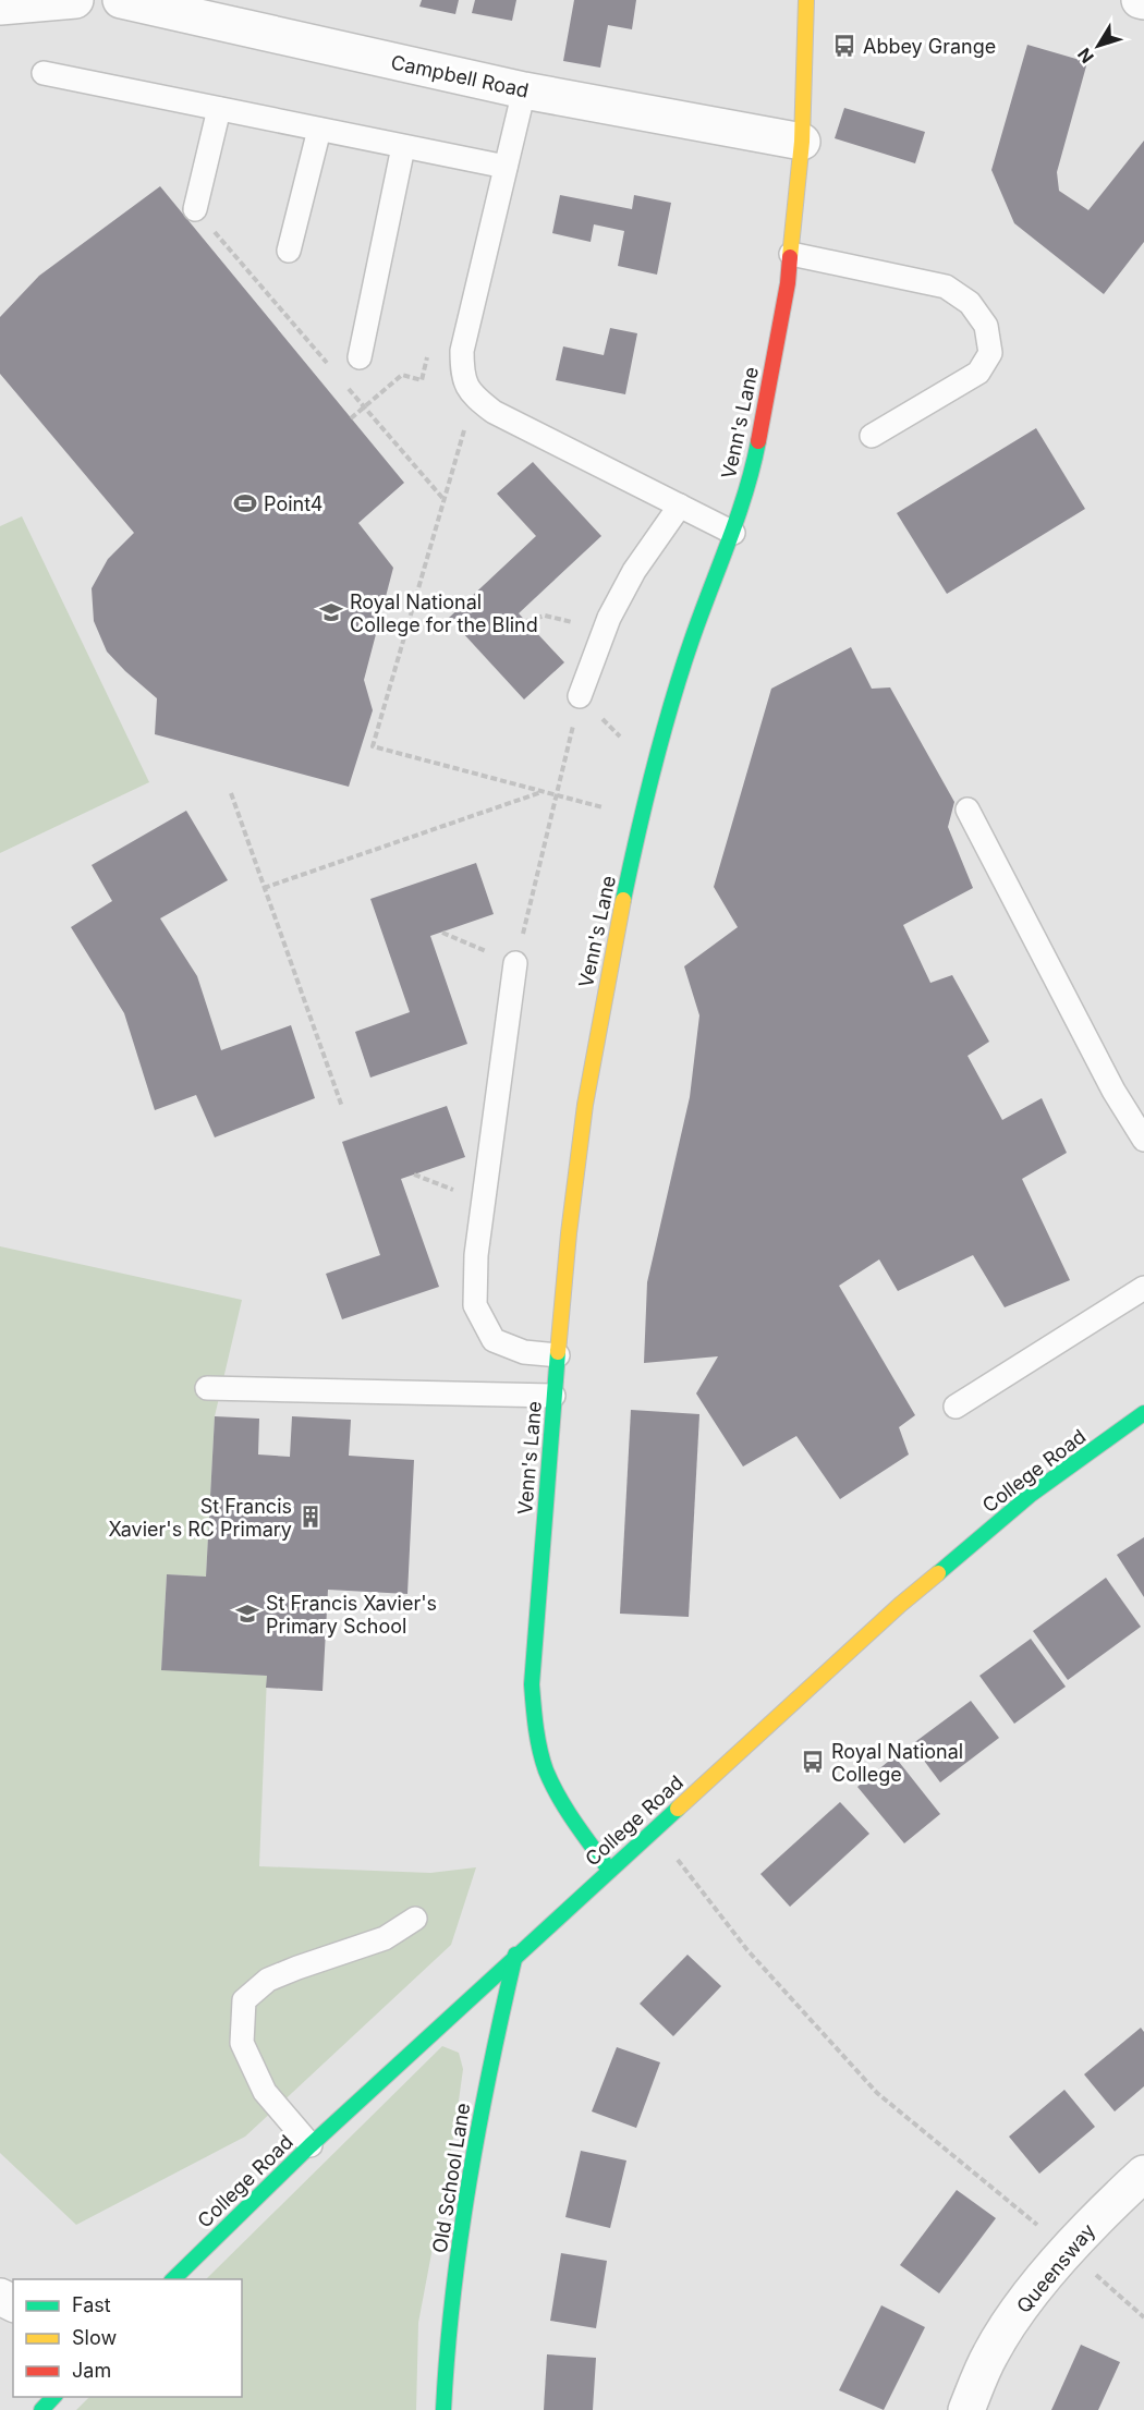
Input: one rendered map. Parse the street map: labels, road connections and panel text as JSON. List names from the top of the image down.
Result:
{
  "streets": {
    "street": [
      "Campbell Road",
      "Venn's Lane",
      "College Road",
      "Old School Lane",
      "Queensway"
    ]
  },
  "crossings": [
    ["Campbell Road", "Venn's Lane"],
    ["Venn's Lane", "College Road"],
    ["College Road", "Old School Lane"]
  ],
  "places": {
    "bus stop": ["Abbey Grange", "Royal National College"],
    "sports": ["Point4"],
    "school or university": ["Royal National College for the Blind", "St Francis Xavier's Primary School"],
    "building": ["St Francis Xavier's RC Primary"]
  },
  "legend": ["Fast", "Slow", "Jam"],
  "north": "bottom left"
}
